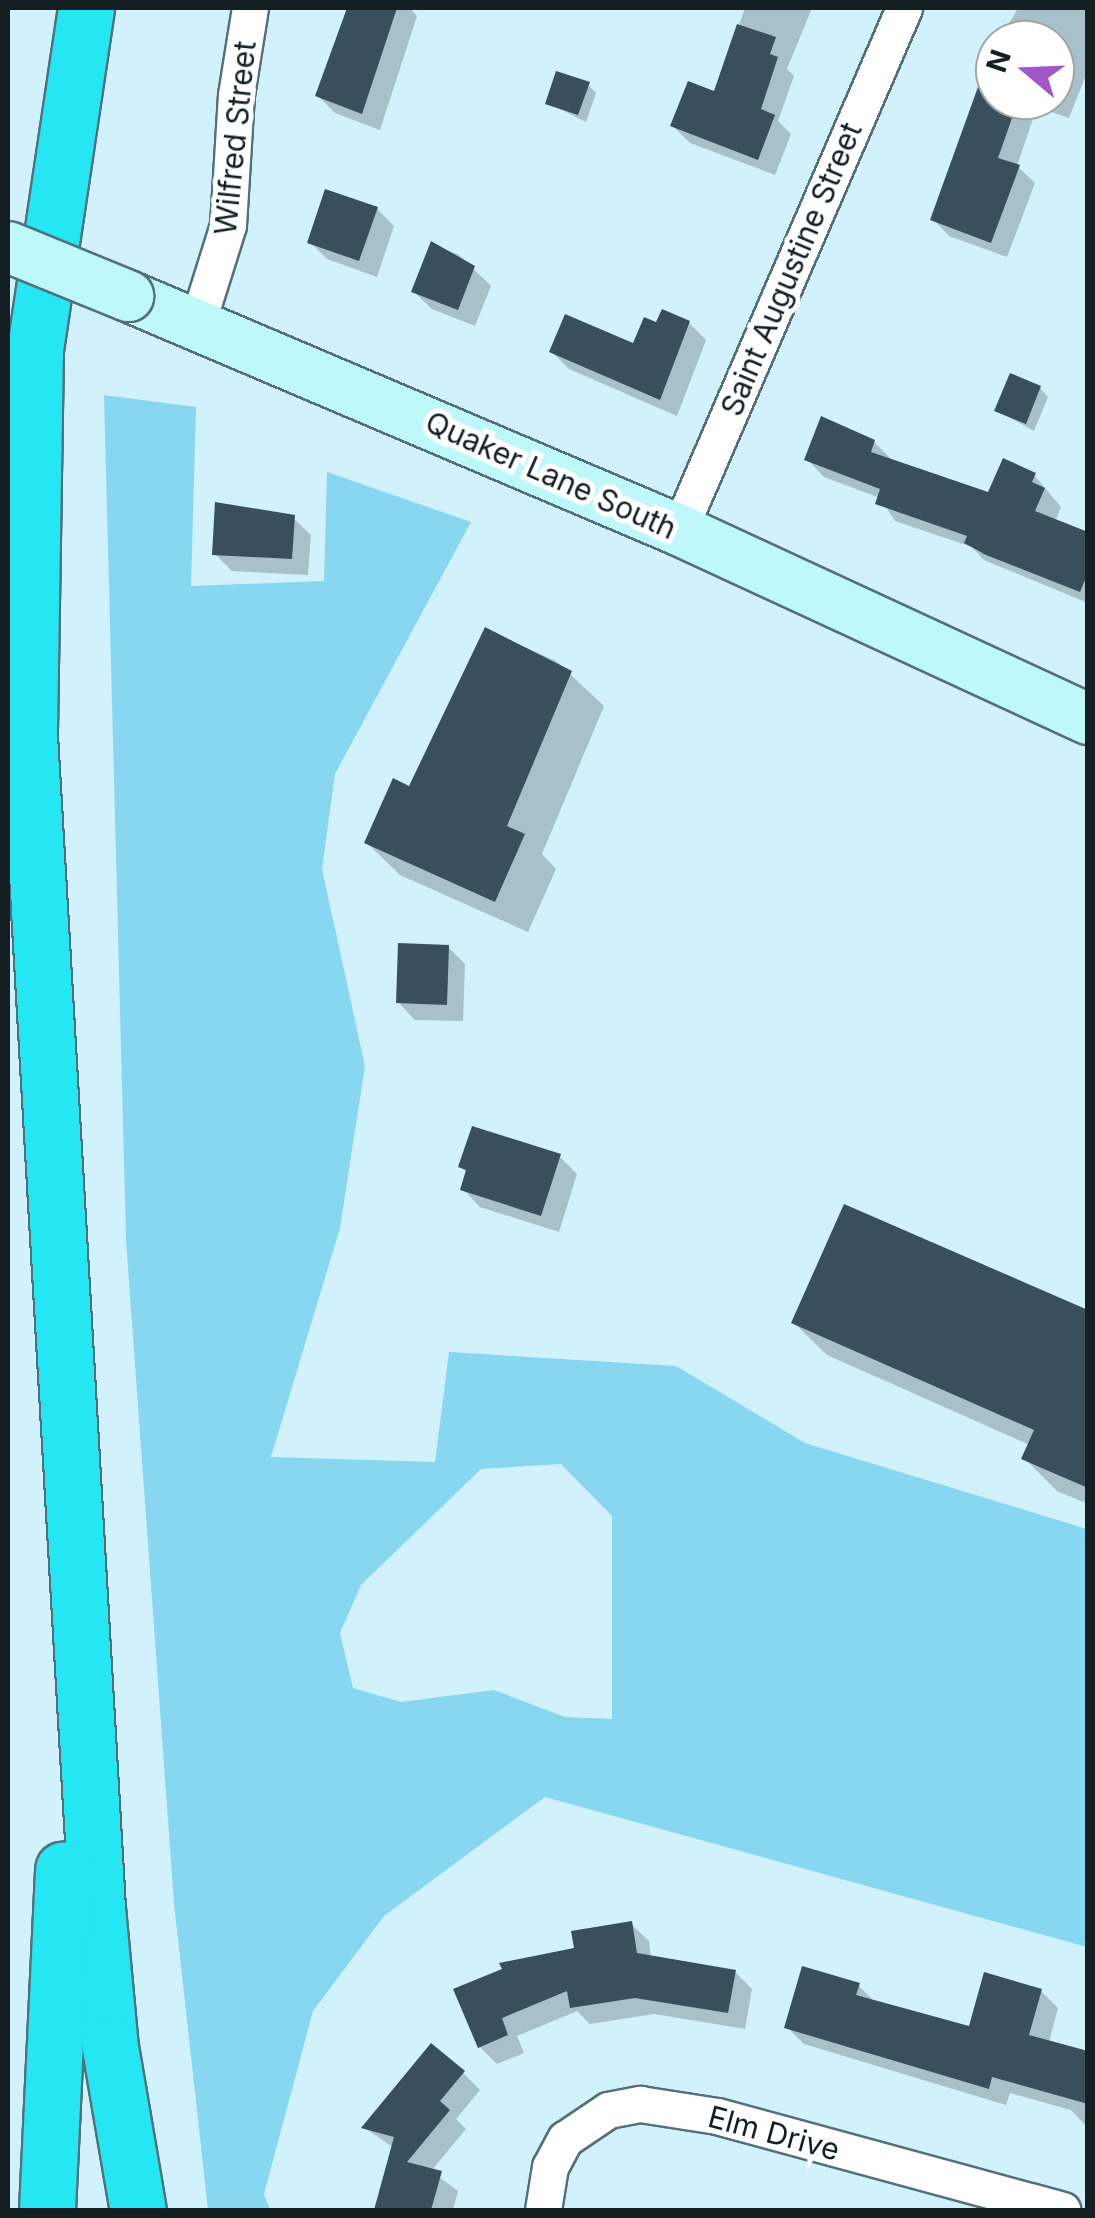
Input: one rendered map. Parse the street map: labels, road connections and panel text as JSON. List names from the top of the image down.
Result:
{
  "streets": {
    "main road": ["Quaker Lane South"],
    "street": ["Wilfred Street", "Saint Augustine Street", "Elm Drive"]
  },
  "crossings": [
    ["Wilfred Street", "Quaker Lane South"],
    ["Saint Augustine Street", "Quaker Lane South"]
  ],
  "north": "left"
}
